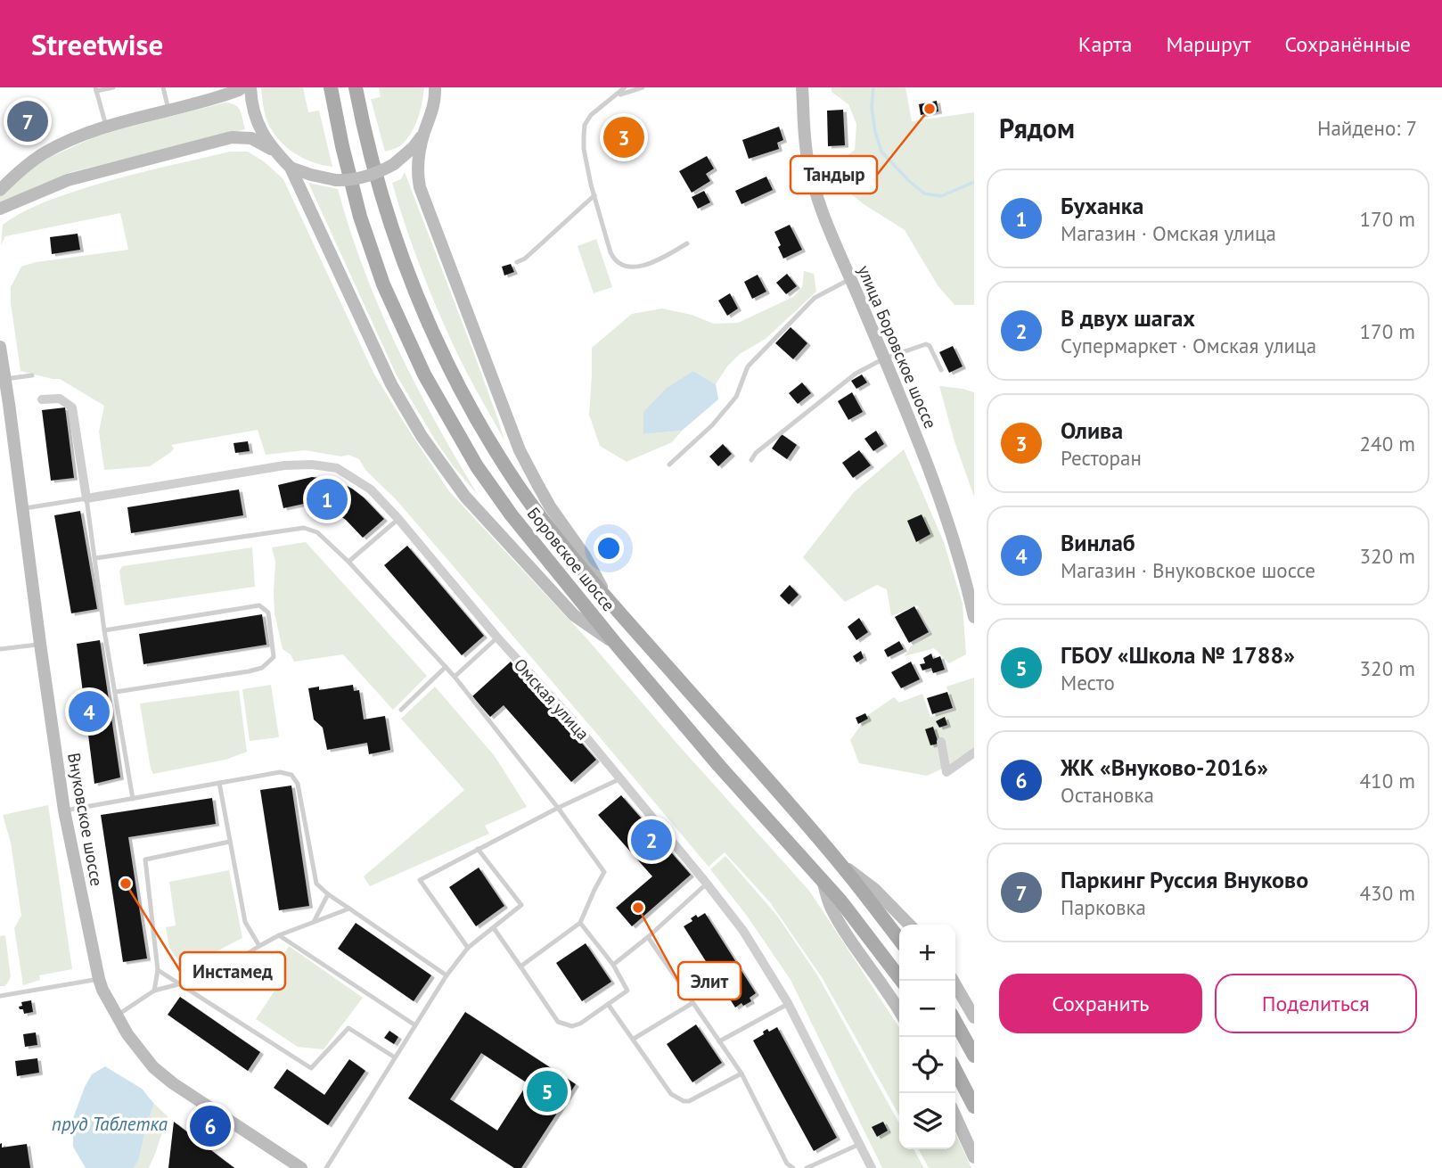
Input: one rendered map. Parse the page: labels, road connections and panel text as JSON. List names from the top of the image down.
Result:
{
  "streets": {
    "main road": ["улица Боровское шоссе", "Боровское шоссе", "Внуковское шоссе"],
    "street": ["Омская улица"]
  },
  "water": ["пруд Таблетка"],
  "places": ["Тандыр", "Инстамед", "Элит"],
  "page": {
    "header": "Streetwise",
    "nav": ["Карта", "Маршрут", "Сохранённые"],
    "heading": ["Рядом", "Найдено: 7"],
    "pins": [
      "7",
      "3",
      "1",
      "4",
      "2",
      "5",
      "6"
    ],
    "list": [
      {
        "mark": "1",
        "name": "Буханка",
        "note": "Магазин · Омская улица",
        "value": "170 m"
      },
      {
        "mark": "2",
        "name": "В двух шагах",
        "note": "Супермаркет · Омская улица",
        "value": "170 m"
      },
      {
        "mark": "3",
        "name": "Олива",
        "note": "Ресторан",
        "value": "240 m"
      },
      {
        "mark": "4",
        "name": "Винлаб",
        "note": "Магазин · Внуковское шоссе",
        "value": "320 m"
      },
      {
        "mark": "5",
        "name": "ГБОУ «Школа № 1788»",
        "note": "Место",
        "value": "320 m"
      },
      {
        "mark": "6",
        "name": "ЖК «Внуково-2016»",
        "note": "Остановка",
        "value": "410 m"
      },
      {
        "mark": "7",
        "name": "Паркинг Руссия Внуково",
        "note": "Парковка",
        "value": "430 m"
      }
    ],
    "map_buttons": ["+", "−"],
    "buttons": ["Сохранить", "Поделиться"]
  }
}
